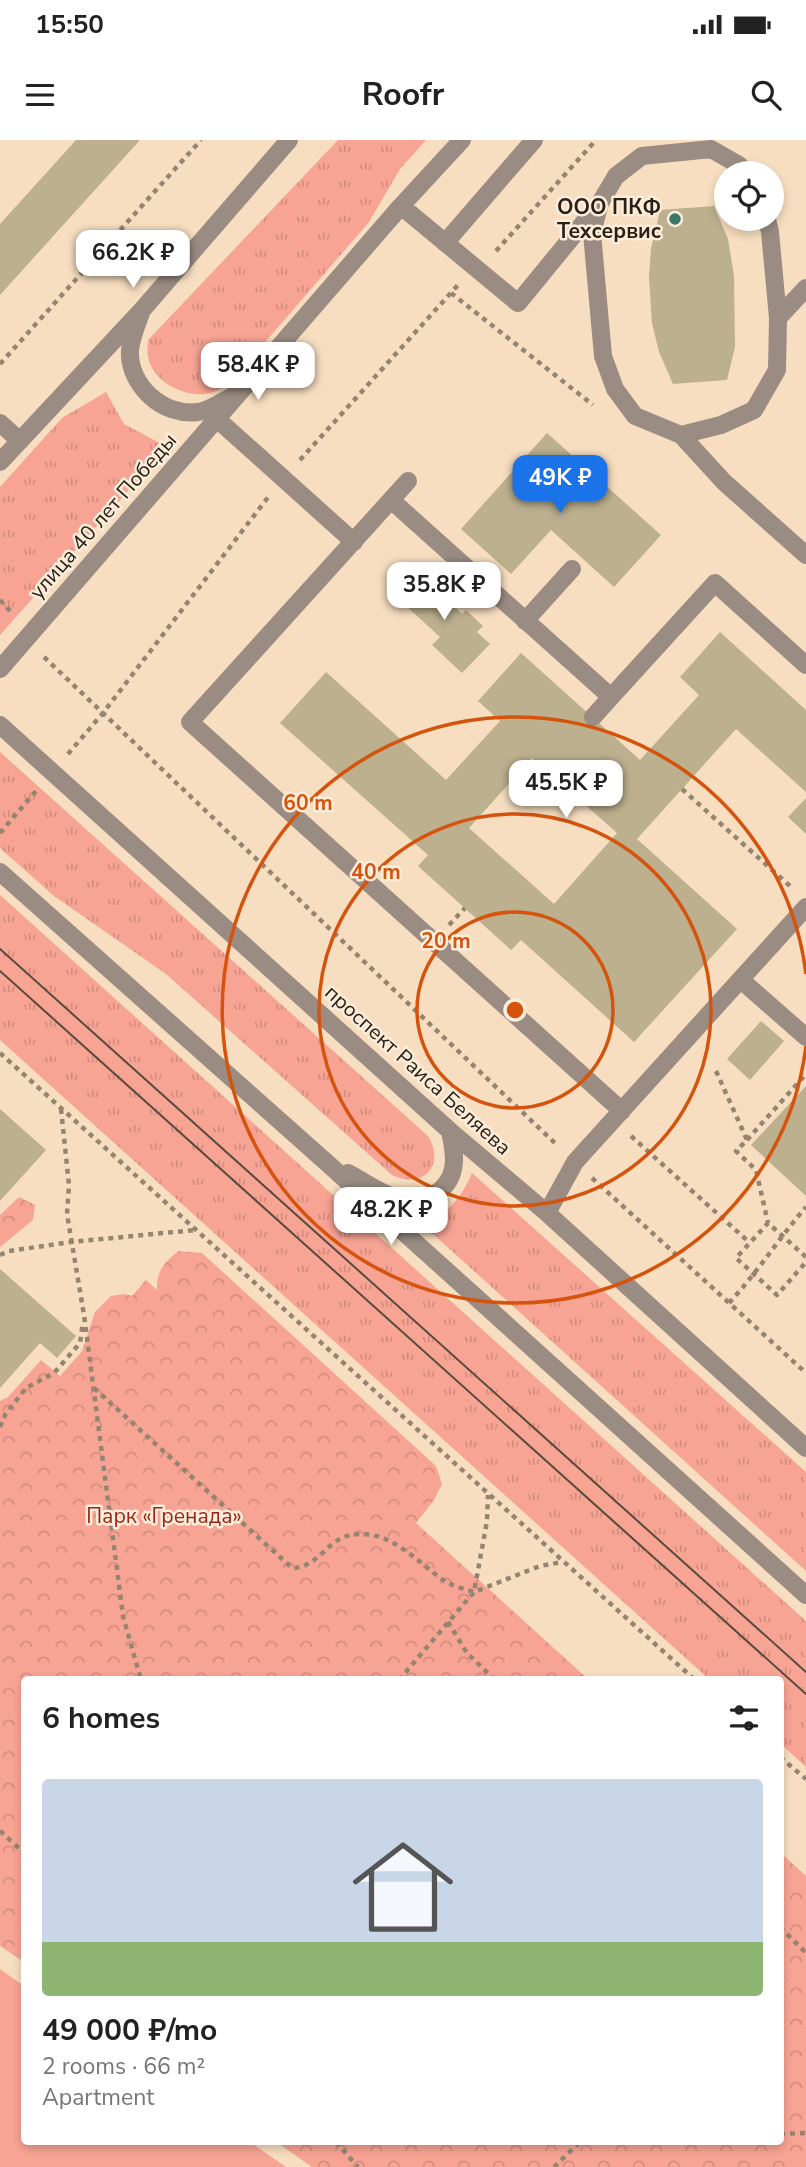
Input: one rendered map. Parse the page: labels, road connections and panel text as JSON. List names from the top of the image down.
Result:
{
  "streets": {
    "street": ["улица 40 лет Победы", "проспект Раиса Беляева"]
  },
  "parks": ["Парк «Гренада»"],
  "places": ["ООО ПКФ Техсервис"],
  "page": {
    "status": "15:50",
    "header": "Roofr",
    "price": [
      "66.2K ₽",
      "58.4K ₽",
      "49K ₽",
      "35.8K ₽",
      "45.5K ₽",
      "48.2K ₽"
    ],
    "heading": "6 homes",
    "list": [
      {
        "name": "49 000 ₽/mo",
        "note": "2 rooms · 66 m² · Apartment"
      }
    ]
  },
  "rings": ["60 m", "40 m", "20 m"]
}
